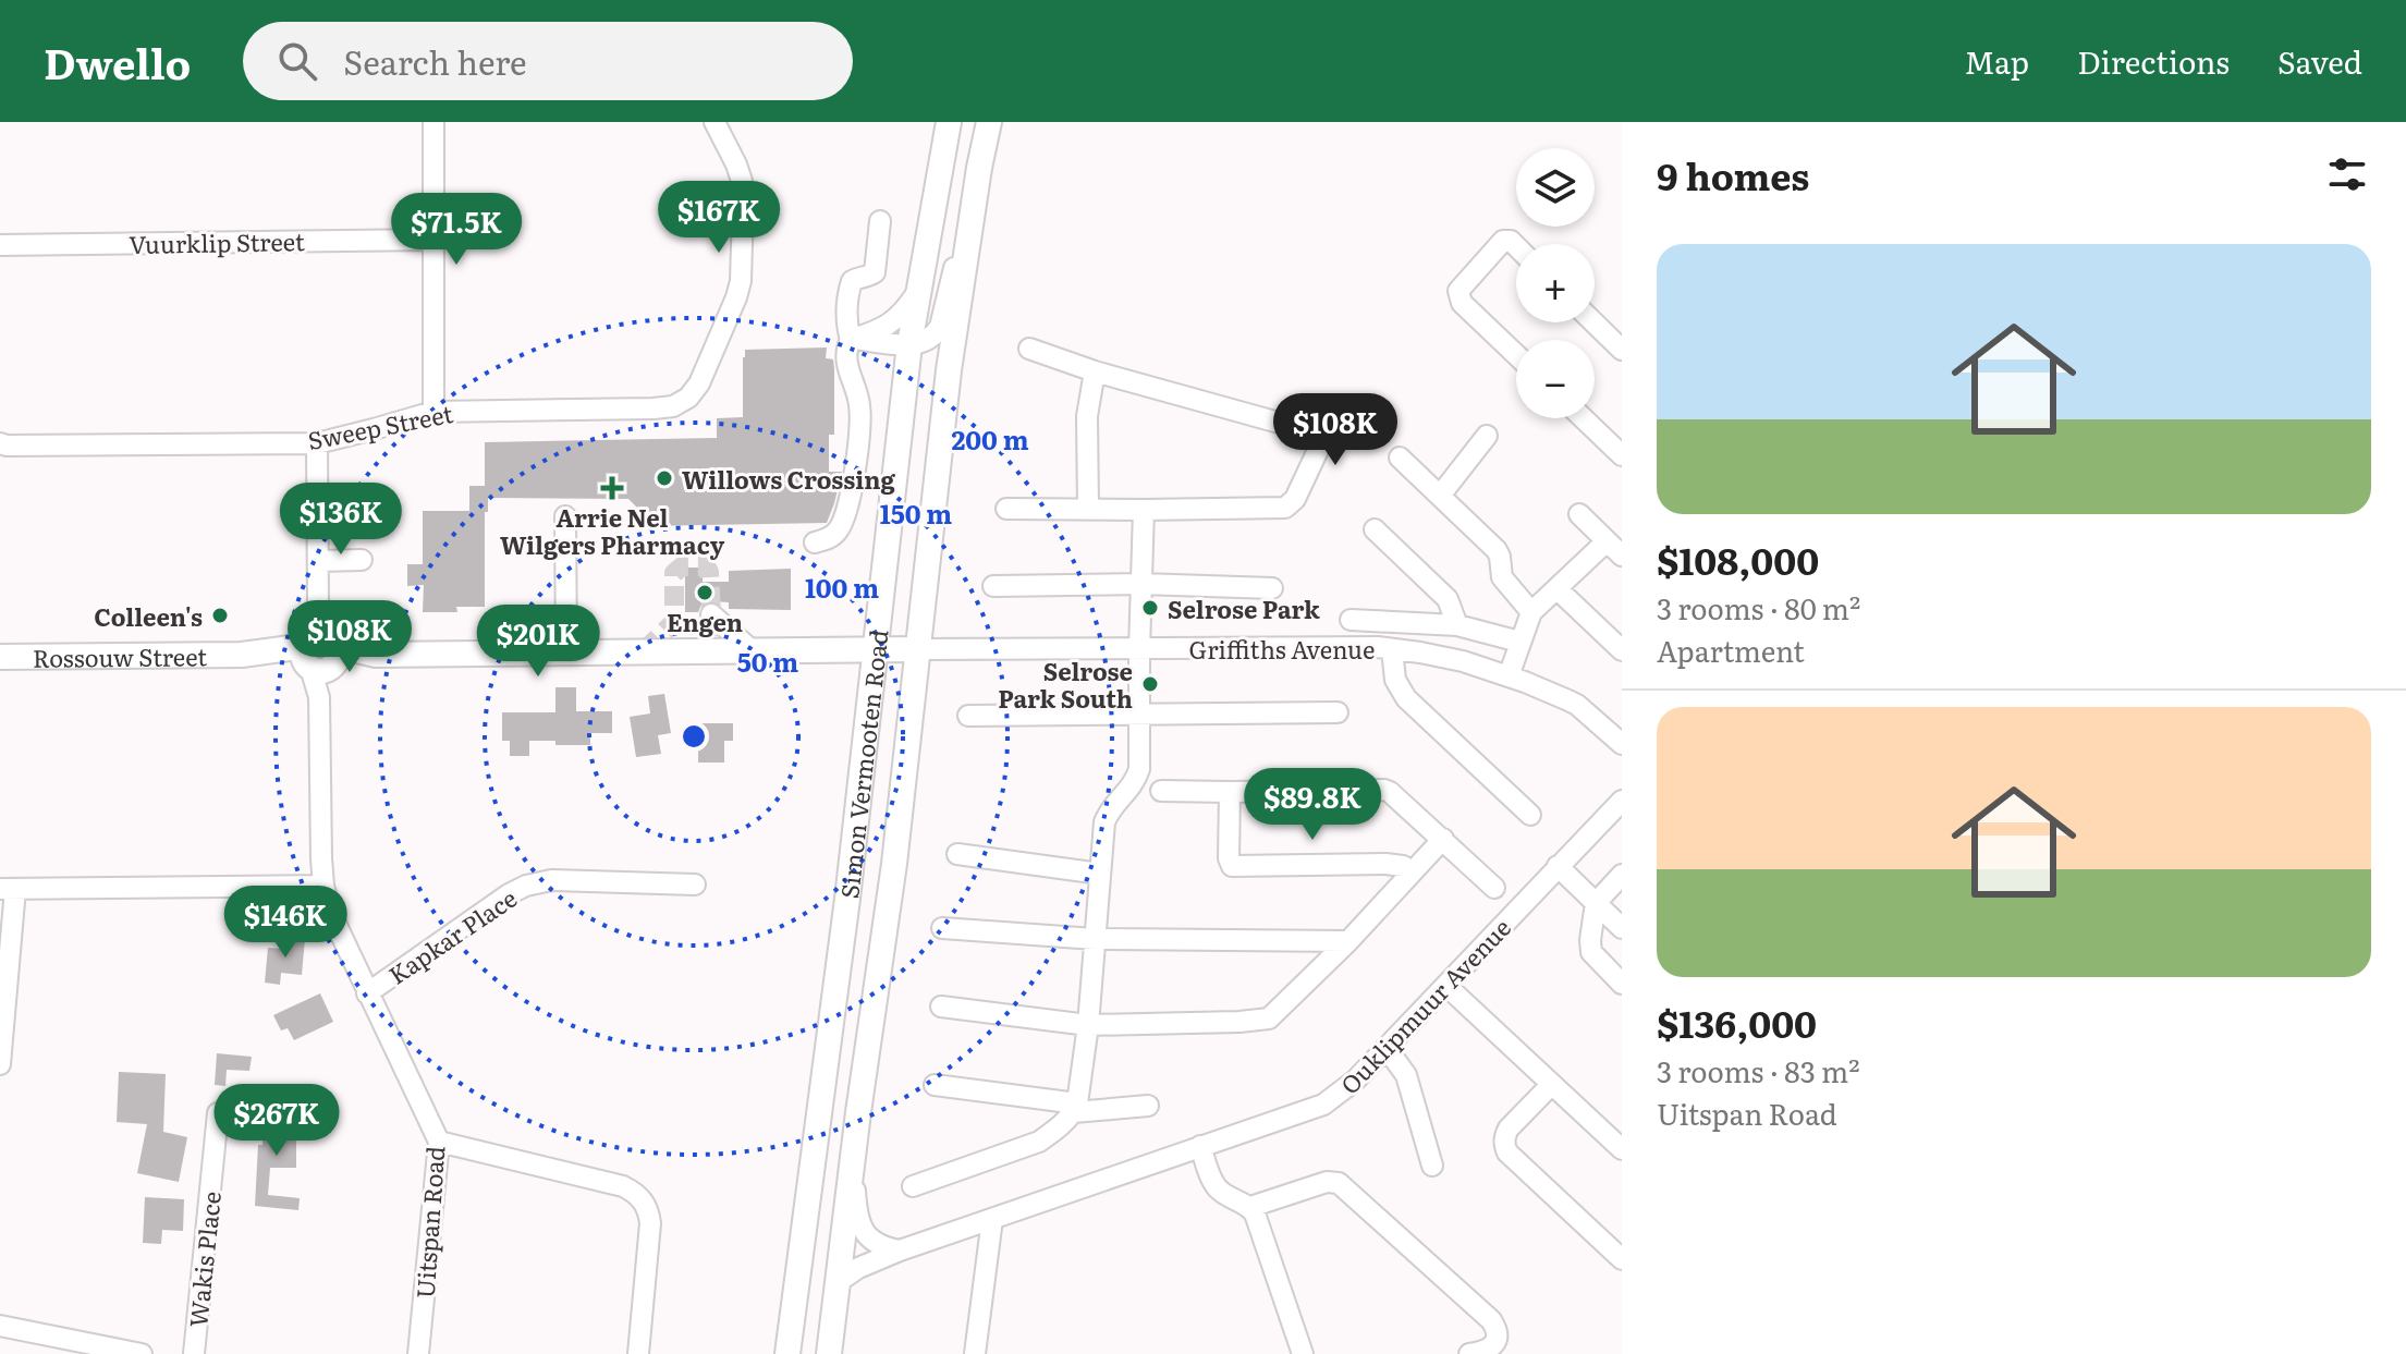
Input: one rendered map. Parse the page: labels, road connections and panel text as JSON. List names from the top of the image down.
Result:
{
  "streets": {
    "main road": ["Rossouw Street", "Simon Vermooten Road"],
    "street": [
      "Vuurklip Street",
      "Sweep Street",
      "Griffiths Avenue",
      "Kapkar Place",
      "Ouklipmuur Avenue",
      "Uitspan Road",
      "Wakis Place"
    ]
  },
  "crossings": [
    ["Sweep Street", "Uitspan Road"],
    ["Griffiths Avenue", "Rossouw Street"],
    ["Griffiths Avenue", "Simon Vermooten Road"],
    ["Rossouw Street", "Simon Vermooten Road"],
    ["Rossouw Street", "Uitspan Road"],
    ["Simon Vermooten Road", "Ouklipmuur Avenue"],
    ["Kapkar Place", "Uitspan Road"]
  ],
  "places": {
    "other": [
      "Willows Crossing",
      "Engen",
      "Selrose Park",
      "Colleen's",
      "Selrose Park South"
    ],
    "health": ["Arrie Nel Wilgers Pharmacy"]
  },
  "page": {
    "header": "Dwello",
    "search": "Search here",
    "nav": ["Map", "Directions", "Saved"],
    "heading": "9 homes",
    "map_buttons": ["+", "−"],
    "price": [
      "$167K",
      "$71.5K",
      "$108K",
      "$136K",
      "$108K",
      "$201K",
      "$89.8K",
      "$146K",
      "$267K"
    ],
    "list": [
      {
        "name": "$108,000",
        "note": "3 rooms · 80 m² · Apartment"
      },
      {
        "name": "$136,000",
        "note": "3 rooms · 83 m² · Uitspan Road"
      }
    ]
  },
  "rings": [
    "200 m",
    "150 m",
    "100 m",
    "50 m"
  ]
}
